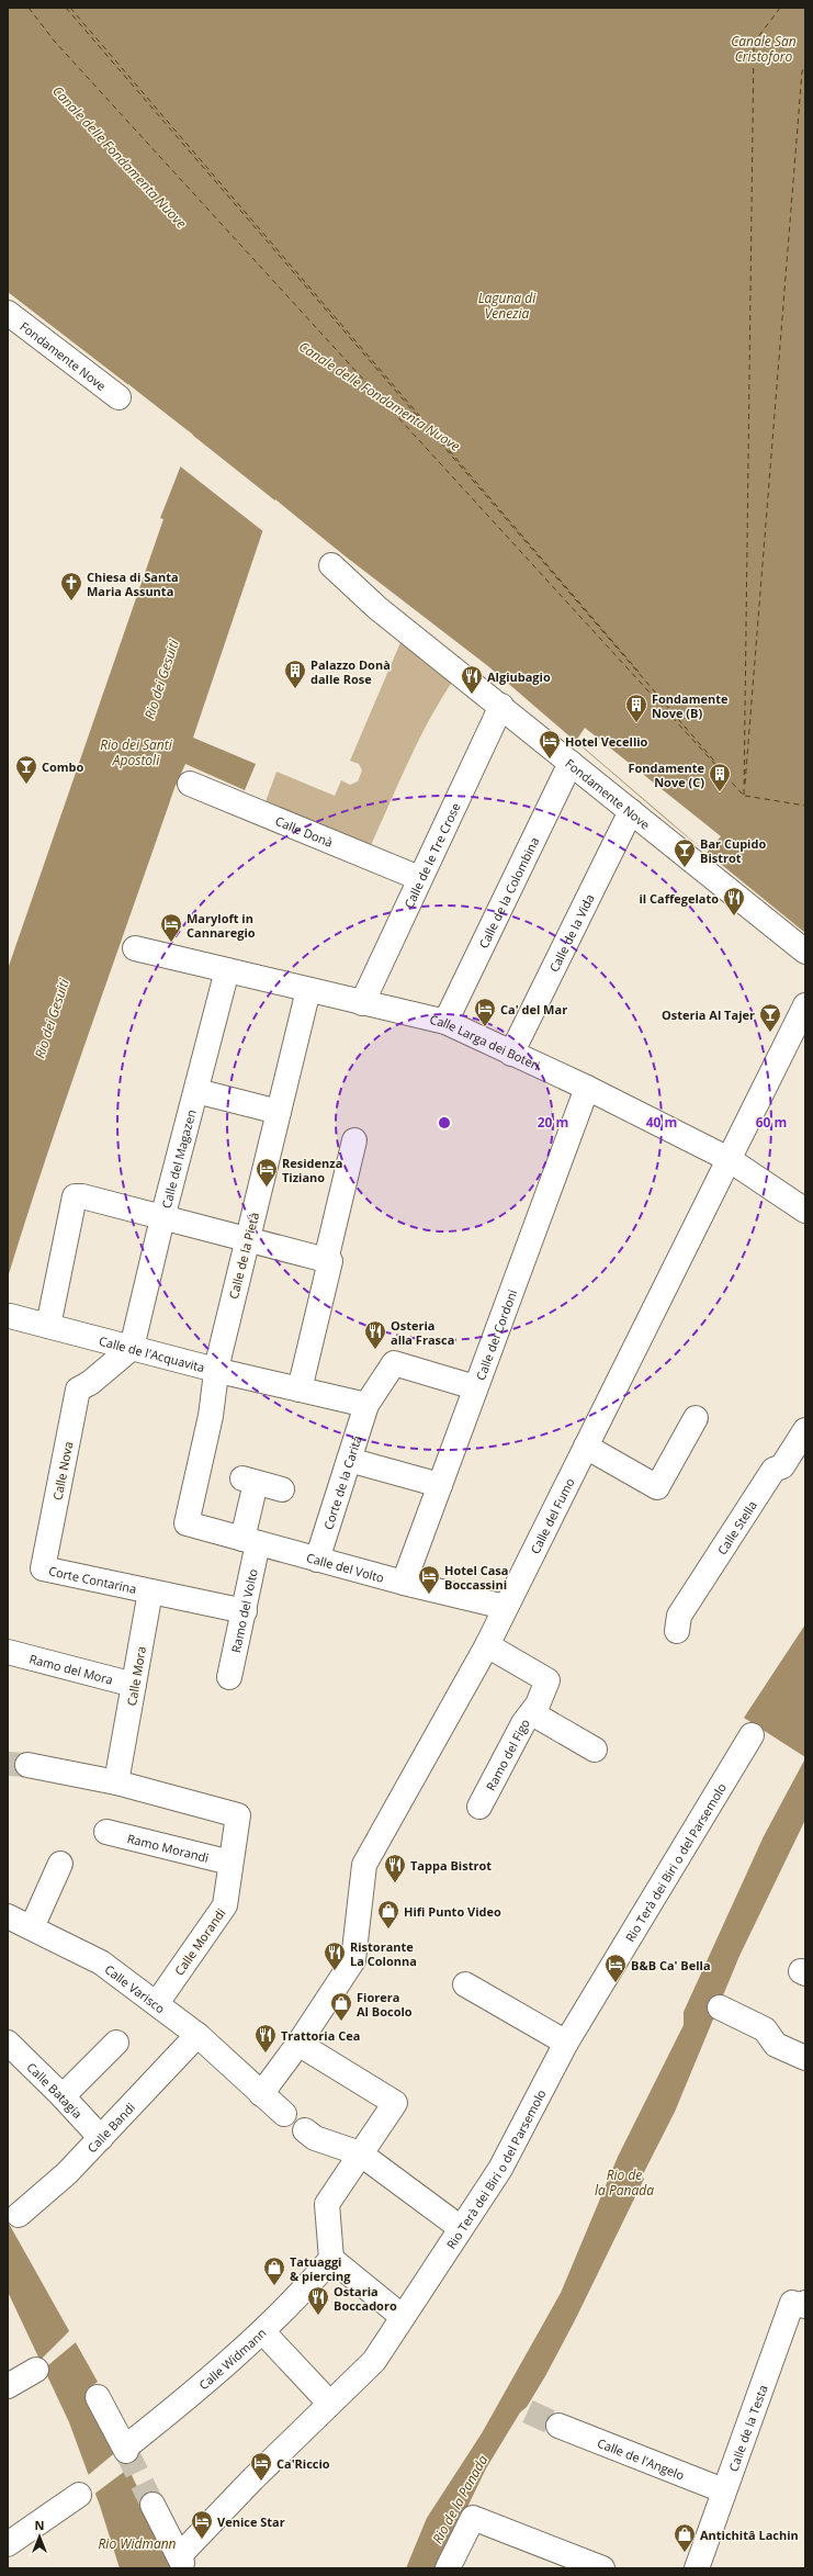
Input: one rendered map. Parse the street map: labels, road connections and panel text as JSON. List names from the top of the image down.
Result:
{
  "streets": {
    "street": [
      "Fondamente Nove",
      "Calle Donà",
      "Calle de le Tre Crose",
      "Calle de la Colombina",
      "Calle de la Vida",
      "Calle Larga dei Boteri",
      "Calle del Magazen",
      "Calle de la Pietà",
      "Calle dei Cordoni",
      "Calle de l'Acquavita",
      "Calle Nova",
      "Corte de la Carità",
      "Calle del Fumo",
      "Calle Stella",
      "Calle del Volto",
      "Corte Contarina",
      "Ramo del Volto",
      "Ramo del Mora",
      "Calle Mora",
      "Ramo del Figo",
      "Ramo Morandi",
      "Rio Terà dei Biri o del Parsemolo",
      "Calle Morandi",
      "Calle Varisco",
      "Calle Batagia",
      "Calle Bandi",
      "Calle Widmann",
      "Calle de la Testa",
      "Calle de l'Angelo"
    ]
  },
  "crossings": [
    ["Fondamente Nove", "Calle de le Tre Crose"],
    ["Fondamente Nove", "Calle de la Colombina"],
    ["Fondamente Nove", "Calle de la Vida"],
    ["Calle Donà", "Calle de le Tre Crose"],
    ["Calle de le Tre Crose", "Calle Larga dei Boteri"],
    ["Calle de la Colombina", "Calle Larga dei Boteri"],
    ["Calle de la Vida", "Calle Larga dei Boteri"],
    ["Calle Larga dei Boteri", "Calle del Magazen"],
    ["Calle Larga dei Boteri", "Calle de la Pietà"],
    ["Calle Larga dei Boteri", "Calle dei Cordoni"],
    ["Calle Larga dei Boteri", "Calle del Fumo"],
    ["Calle del Magazen", "Calle de l'Acquavita"],
    ["Calle del Magazen", "Calle Nova"],
    ["Calle de la Pietà", "Calle de l'Acquavita"],
    ["Calle de la Pietà", "Calle del Volto"],
    ["Calle dei Cordoni", "Corte de la Carità"],
    ["Calle dei Cordoni", "Calle del Volto"],
    ["Calle de l'Acquavita", "Calle Nova"],
    ["Calle Nova", "Corte Contarina"],
    ["Corte de la Carità", "Calle del Volto"],
    ["Calle del Fumo", "Calle del Volto"],
    ["Calle del Fumo", "Ramo del Figo"],
    ["Calle del Volto", "Ramo del Volto"],
    ["Corte Contarina", "Calle Mora"],
    ["Ramo del Mora", "Calle Mora"],
    ["Calle Mora", "Calle Morandi"],
    ["Ramo Morandi", "Calle Morandi"],
    ["Calle Morandi", "Calle Varisco"],
    ["Calle Varisco", "Calle Bandi"],
    ["Calle Batagia", "Calle Bandi"],
    ["Calle de la Testa", "Calle de l'Angelo"]
  ],
  "water": [
    "Canale San Cristoforo",
    "Canale delle Fondamenta Nuove",
    "Laguna di Venezia",
    "Rio dei Gesuiti",
    "Rio dei Santi Apostoli",
    "Rio de la Panada",
    "Rio Widmann"
  ],
  "places": {
    "church": ["Chiesa di Santa Maria Assunta"],
    "building": ["Palazzo Donà dalle Rose", "Fondamente Nove (B)", "Fondamente Nove (C)"],
    "restaurant": [
      "Algiubagio",
      "il Caffegelato",
      "Osteria alla Frasca",
      "Tappa Bistrot",
      "Ristorante La Colonna",
      "Trattoria Cea",
      "Ostaria Boccadoro"
    ],
    "hotel": [
      "Hotel Vecellio",
      "Maryloft in Cannaregio",
      "Ca' del Mar",
      "Residenza Tiziano",
      "Hotel Casa Boccassini",
      "B&B Ca' Bella",
      "Ca'Riccio",
      "Venice Star"
    ],
    "bar": ["Combo", "Bar Cupido Bistrot", "Osteria Al Tajer"],
    "shop": [
      "Hifi Punto Video",
      "Fiorera Al Bocolo",
      "Tatuaggi & piercing",
      "Antichitâ Lachin"
    ]
  },
  "north": "top",
  "rings": ["20 m", "40 m", "60 m"]
}
